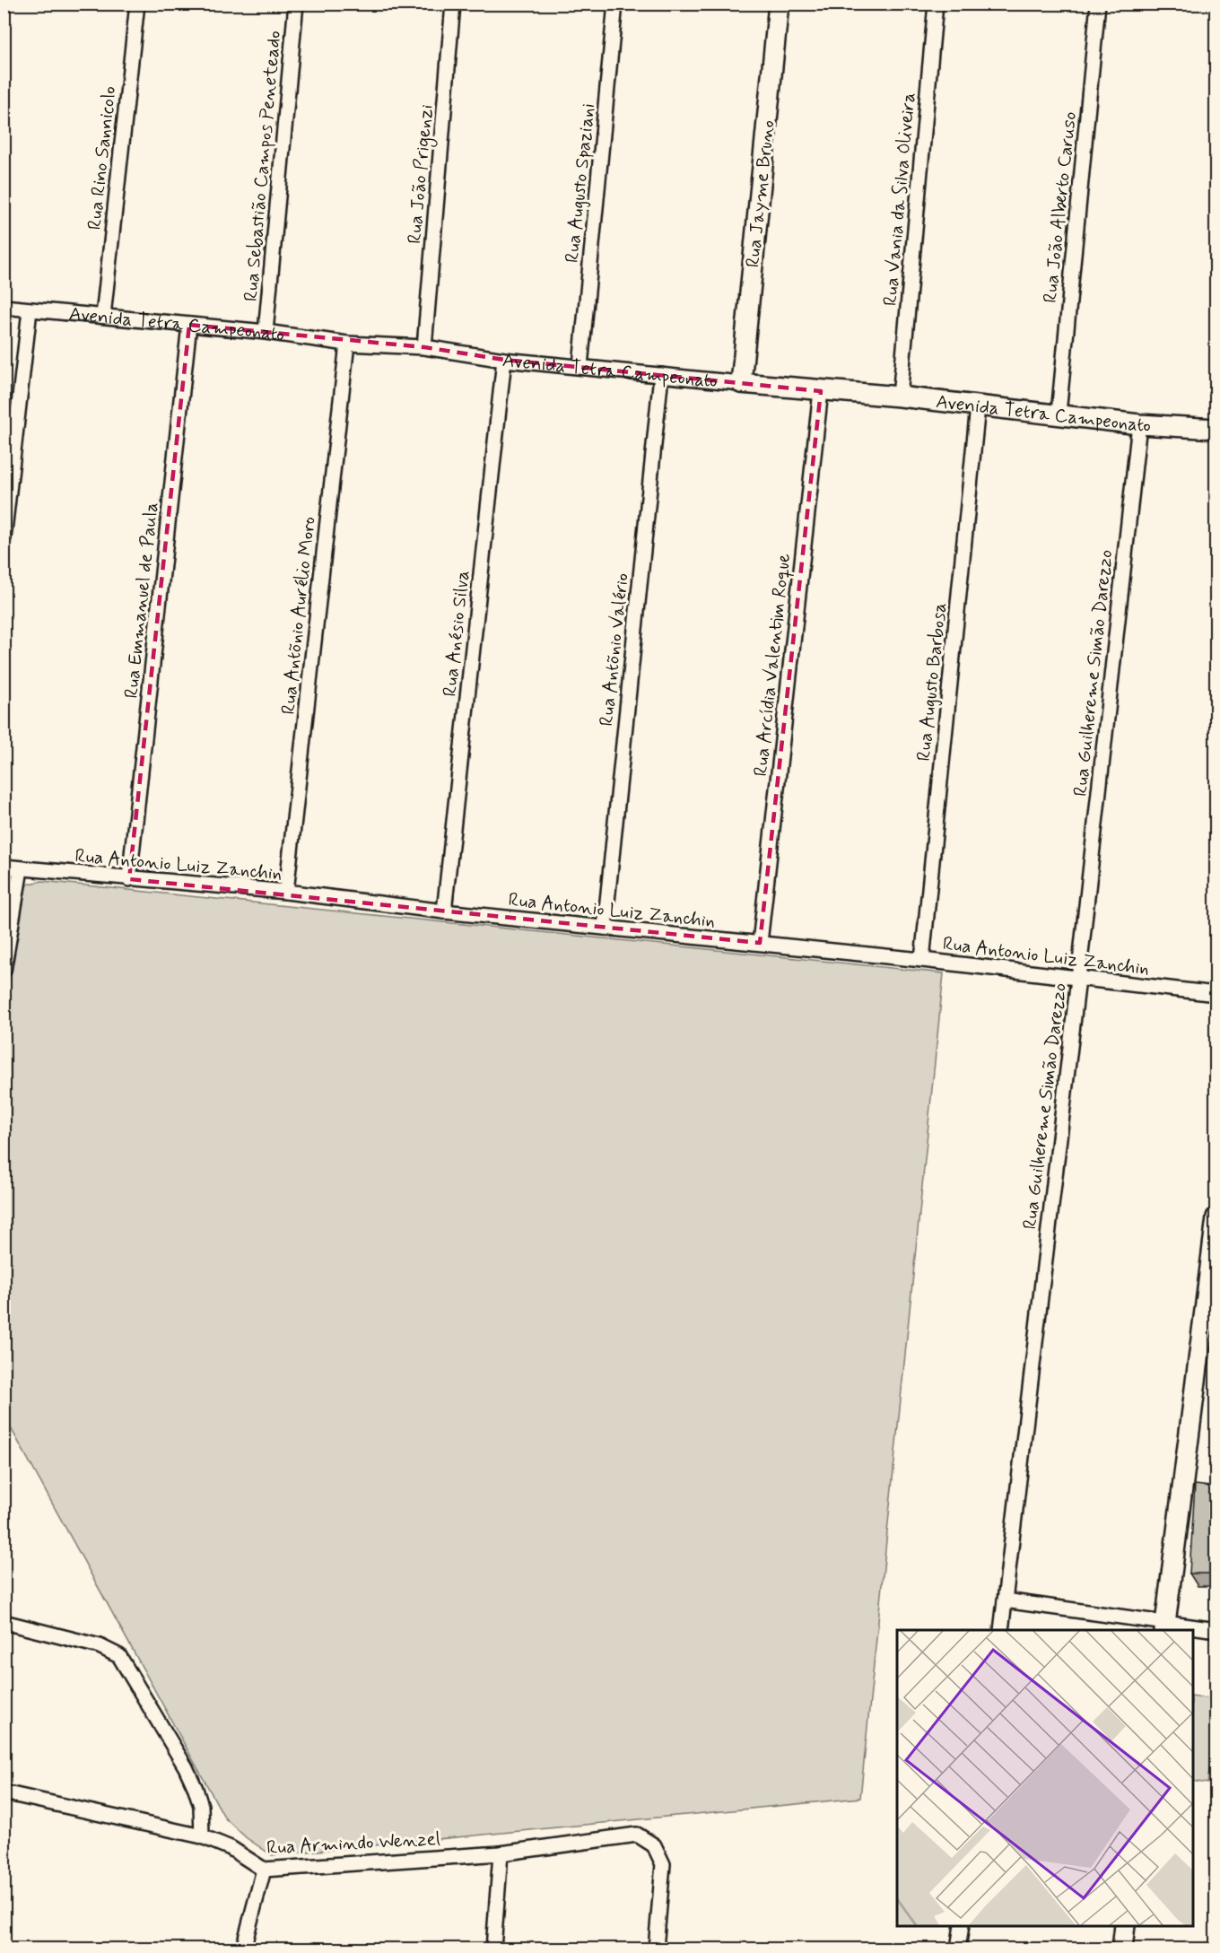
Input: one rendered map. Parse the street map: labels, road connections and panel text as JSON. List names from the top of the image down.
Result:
{
  "streets": {
    "main road": ["Rua Jayme Bruno", "Avenida Tetra Campeonato"],
    "street": [
      "Rua Rino Sannicolo",
      "Rua Sebastião Campos Peneteado",
      "Rua João Prigenzi",
      "Rua Augusto Spaziani",
      "Rua Vania da Silva Oliveira",
      "Rua João Alberto Caruso",
      "Rua Emmanuel de Paula",
      "Rua Antõnio Aurélio Moro",
      "Rua Anésio Silva",
      "Rua Antõnio Valério",
      "Rua Arcídia Valentim Roque",
      "Rua Guilhereme Simão Darezzo",
      "Rua Augusto Barbosa",
      "Rua Antonio Luiz Zanchin",
      "Rua Armindo Wenzel"
    ]
  },
  "crossings": [
    ["Rua Rino Sannicolo", "Avenida Tetra Campeonato"],
    ["Rua Sebastião Campos Peneteado", "Avenida Tetra Campeonato"],
    ["Rua João Prigenzi", "Avenida Tetra Campeonato"],
    ["Rua Augusto Spaziani", "Avenida Tetra Campeonato"],
    ["Rua Jayme Bruno", "Avenida Tetra Campeonato"],
    ["Rua Vania da Silva Oliveira", "Avenida Tetra Campeonato"],
    ["Rua João Alberto Caruso", "Avenida Tetra Campeonato"],
    ["Avenida Tetra Campeonato", "Rua Emmanuel de Paula"],
    ["Avenida Tetra Campeonato", "Rua Antõnio Aurélio Moro"],
    ["Avenida Tetra Campeonato", "Rua Anésio Silva"],
    ["Avenida Tetra Campeonato", "Rua Antõnio Valério"],
    ["Avenida Tetra Campeonato", "Rua Arcídia Valentim Roque"],
    ["Avenida Tetra Campeonato", "Rua Guilhereme Simão Darezzo"],
    ["Avenida Tetra Campeonato", "Rua Augusto Barbosa"],
    ["Rua Emmanuel de Paula", "Rua Antonio Luiz Zanchin"],
    ["Rua Antõnio Aurélio Moro", "Rua Antonio Luiz Zanchin"],
    ["Rua Anésio Silva", "Rua Antonio Luiz Zanchin"],
    ["Rua Antõnio Valério", "Rua Antonio Luiz Zanchin"],
    ["Rua Arcídia Valentim Roque", "Rua Antonio Luiz Zanchin"],
    ["Rua Guilhereme Simão Darezzo", "Rua Antonio Luiz Zanchin"],
    ["Rua Augusto Barbosa", "Rua Antonio Luiz Zanchin"]
  ]
}
